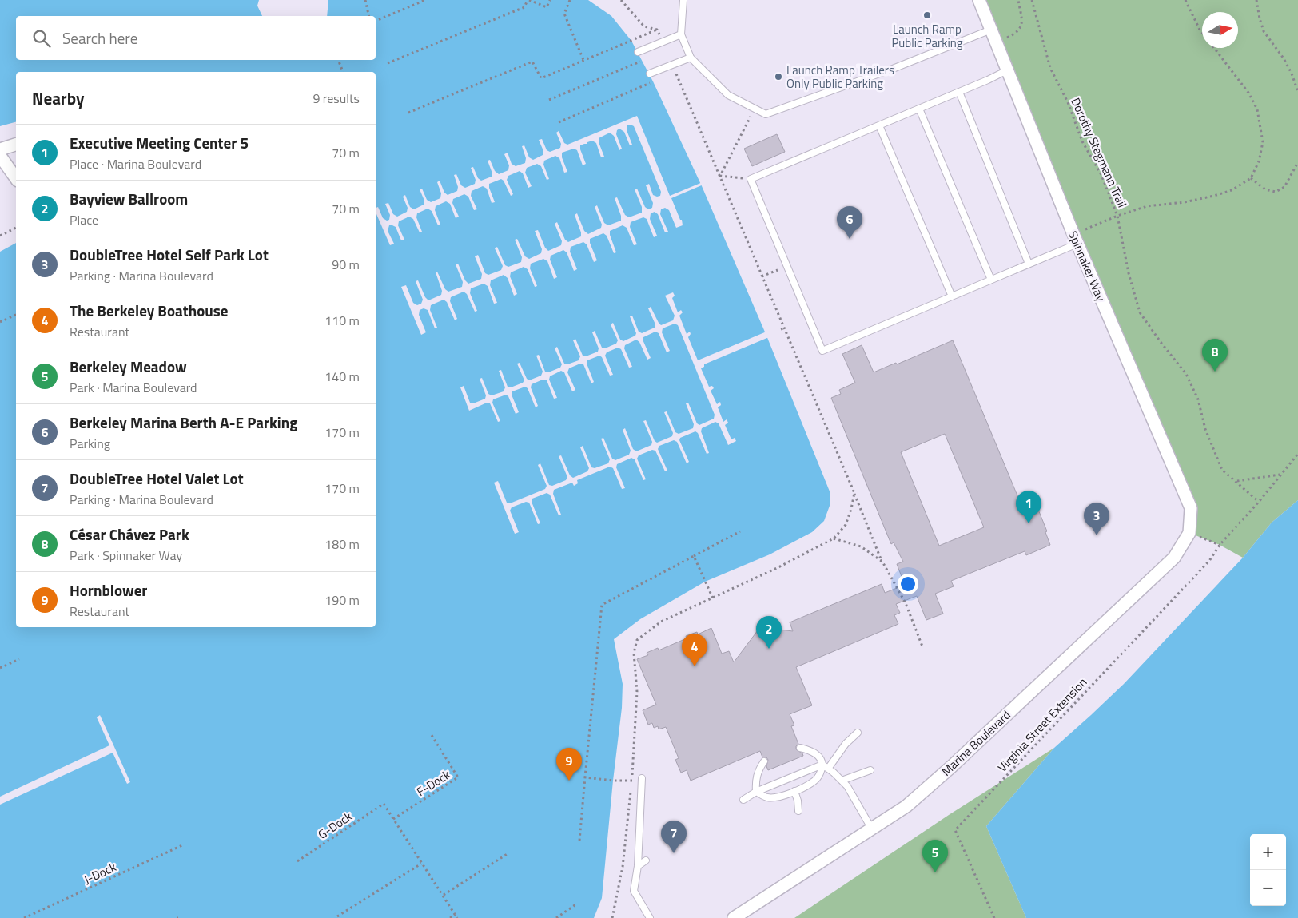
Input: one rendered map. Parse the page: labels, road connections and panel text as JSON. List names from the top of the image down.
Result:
{
  "streets": {
    "street": ["Spinnaker Way", "Marina Boulevard"],
    "path": [
      "Dorothy Stegmann Trail",
      "Virginia Street Extension",
      "F-Dock",
      "G-Dock",
      "J-Dock"
    ]
  },
  "crossings": [
    ["Spinnaker Way", "Marina Boulevard"],
    ["F-Dock", "G-Dock"]
  ],
  "places": ["Launch Ramp Public Parking", "Launch Ramp Trailers Only Public Parking"],
  "north": "right",
  "page": {
    "search": "Search here",
    "heading": ["Nearby", "9 results"],
    "list": [
      {
        "mark": "1",
        "name": "Executive Meeting Center 5",
        "note": "Place · Marina Boulevard",
        "value": "70 m"
      },
      {
        "mark": "2",
        "name": "Bayview Ballroom",
        "note": "Place",
        "value": "70 m"
      },
      {
        "mark": "3",
        "name": "DoubleTree Hotel Self Park Lot",
        "note": "Parking · Marina Boulevard",
        "value": "90 m"
      },
      {
        "mark": "4",
        "name": "The Berkeley Boathouse",
        "note": "Restaurant",
        "value": "110 m"
      },
      {
        "mark": "5",
        "name": "Berkeley Meadow",
        "note": "Park · Marina Boulevard",
        "value": "140 m"
      },
      {
        "mark": "6",
        "name": "Berkeley Marina Berth A-E Parking",
        "note": "Parking",
        "value": "170 m"
      },
      {
        "mark": "7",
        "name": "DoubleTree Hotel Valet Lot",
        "note": "Parking · Marina Boulevard",
        "value": "170 m"
      },
      {
        "mark": "8",
        "name": "César Chávez Park",
        "note": "Park · Spinnaker Way",
        "value": "180 m"
      },
      {
        "mark": "9",
        "name": "Hornblower",
        "note": "Restaurant",
        "value": "190 m"
      }
    ],
    "pins": [
      "6",
      "8",
      "1",
      "3",
      "2",
      "4",
      "9",
      "7",
      "5"
    ],
    "map_buttons": ["+", "−"]
  }
}
